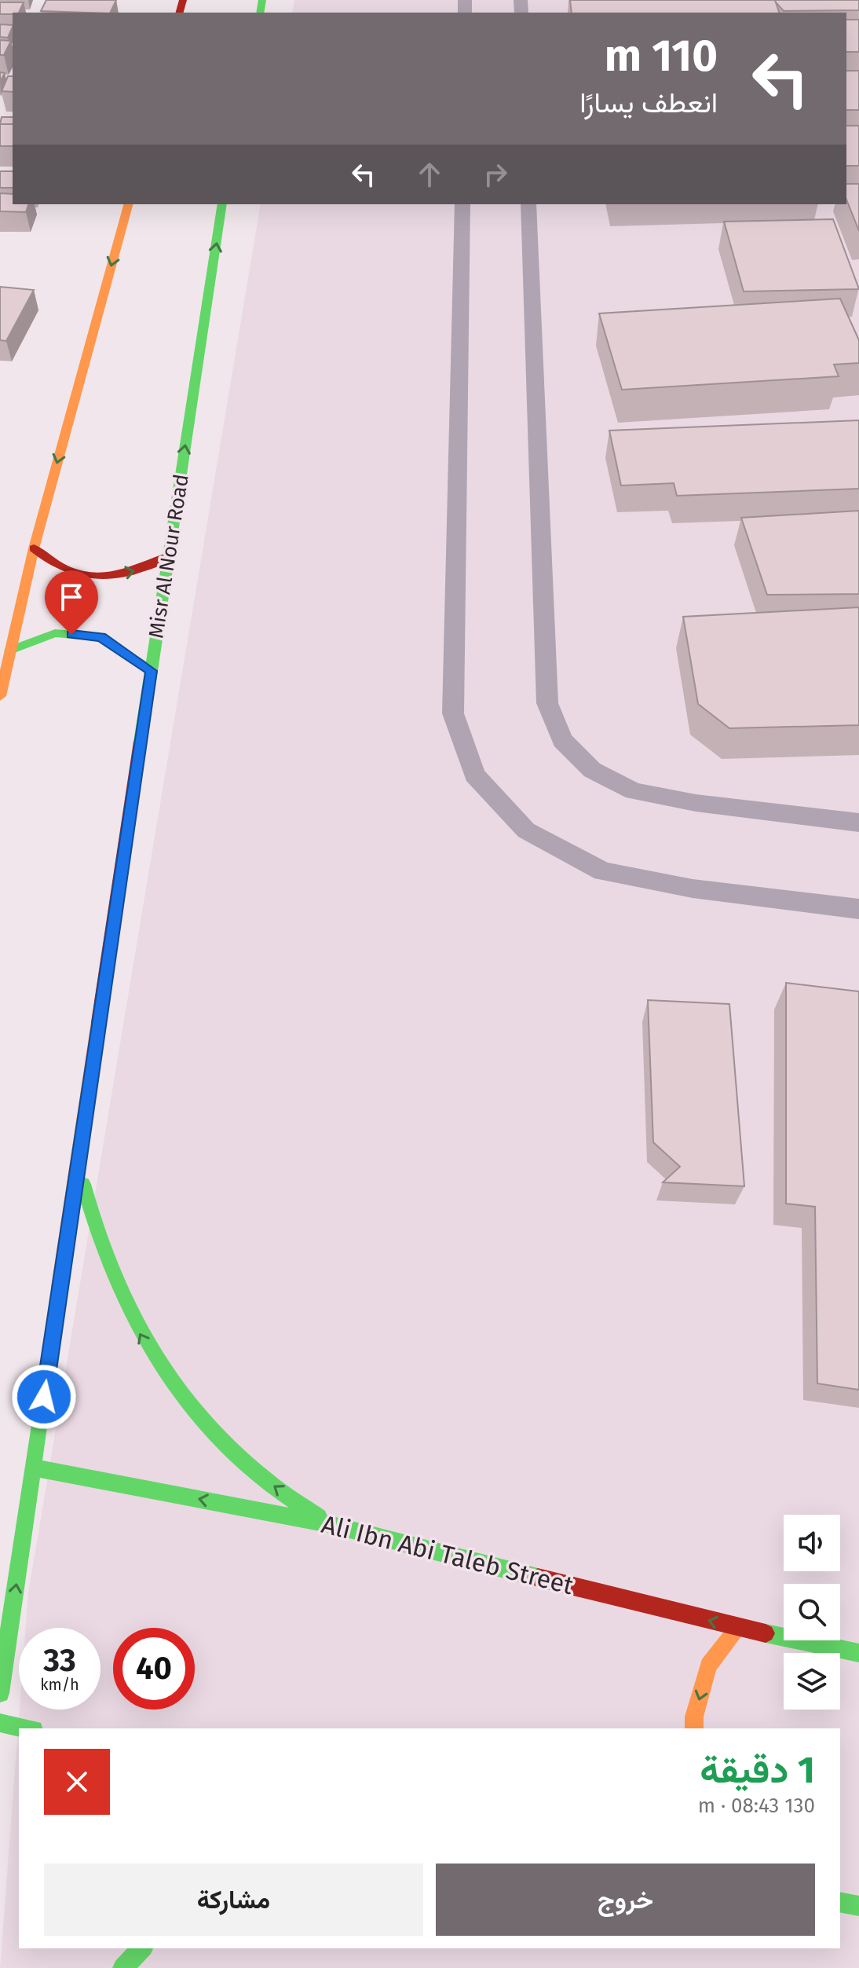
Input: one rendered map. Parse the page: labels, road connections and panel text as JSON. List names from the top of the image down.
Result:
{
  "streets": {
    "street": ["Misr Al Nour Road", "Ali Ibn Abi Taleb Street"]
  },
  "crossings": [
    ["Misr Al Nour Road", "Ali Ibn Abi Taleb Street"]
  ],
  "one_way": ["Ali Ibn Abi Taleb Street"],
  "page": {
    "turn": ["110 m", "انعطف يسارًا"],
    "speed": "33 km/h",
    "limit": "40",
    "heading": ["1 دقيقة", "130 m · 08:43"],
    "buttons": ["خروج", "مشاركة"]
  }
}
